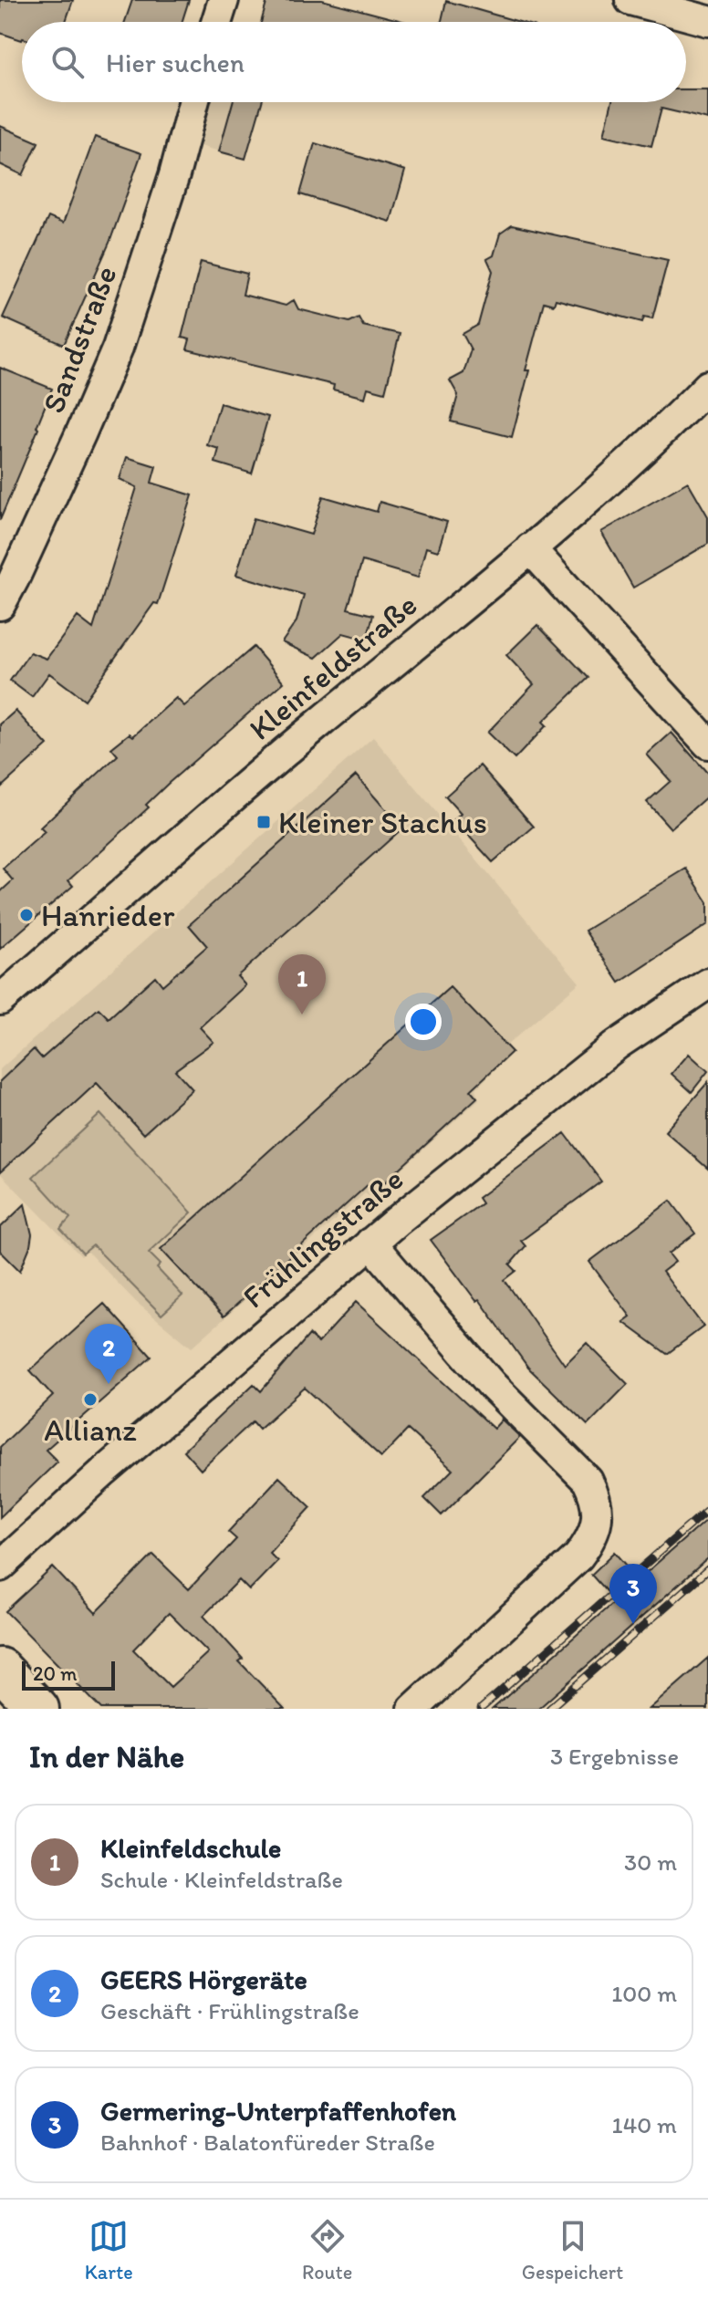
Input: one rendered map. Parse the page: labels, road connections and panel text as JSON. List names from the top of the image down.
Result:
{
  "streets": {
    "street": ["Sandstraße", "Kleinfeldstraße", "Frühlingstraße"]
  },
  "places": {
    "transit": ["Kleiner Stachus"],
    "other": ["Hanrieder", "Allianz"]
  },
  "scale_bar": "20 m",
  "page": {
    "search": "Hier suchen",
    "pins": ["1", "2", "3"],
    "scale": "20 m",
    "heading": ["In der Nähe", "3 Ergebnisse"],
    "list": [
      {
        "mark": "1",
        "name": "Kleinfeldschule",
        "note": "Schule · Kleinfeldstraße",
        "value": "30 m"
      },
      {
        "mark": "2",
        "name": "GEERS Hörgeräte",
        "note": "Geschäft · Frühlingstraße",
        "value": "100 m"
      },
      {
        "mark": "3",
        "name": "Germering-Unterpfaffenhofen",
        "note": "Bahnhof · Balatonfüreder Straße",
        "value": "140 m"
      }
    ],
    "nav": ["Karte", "Route", "Gespeichert"]
  }
}
